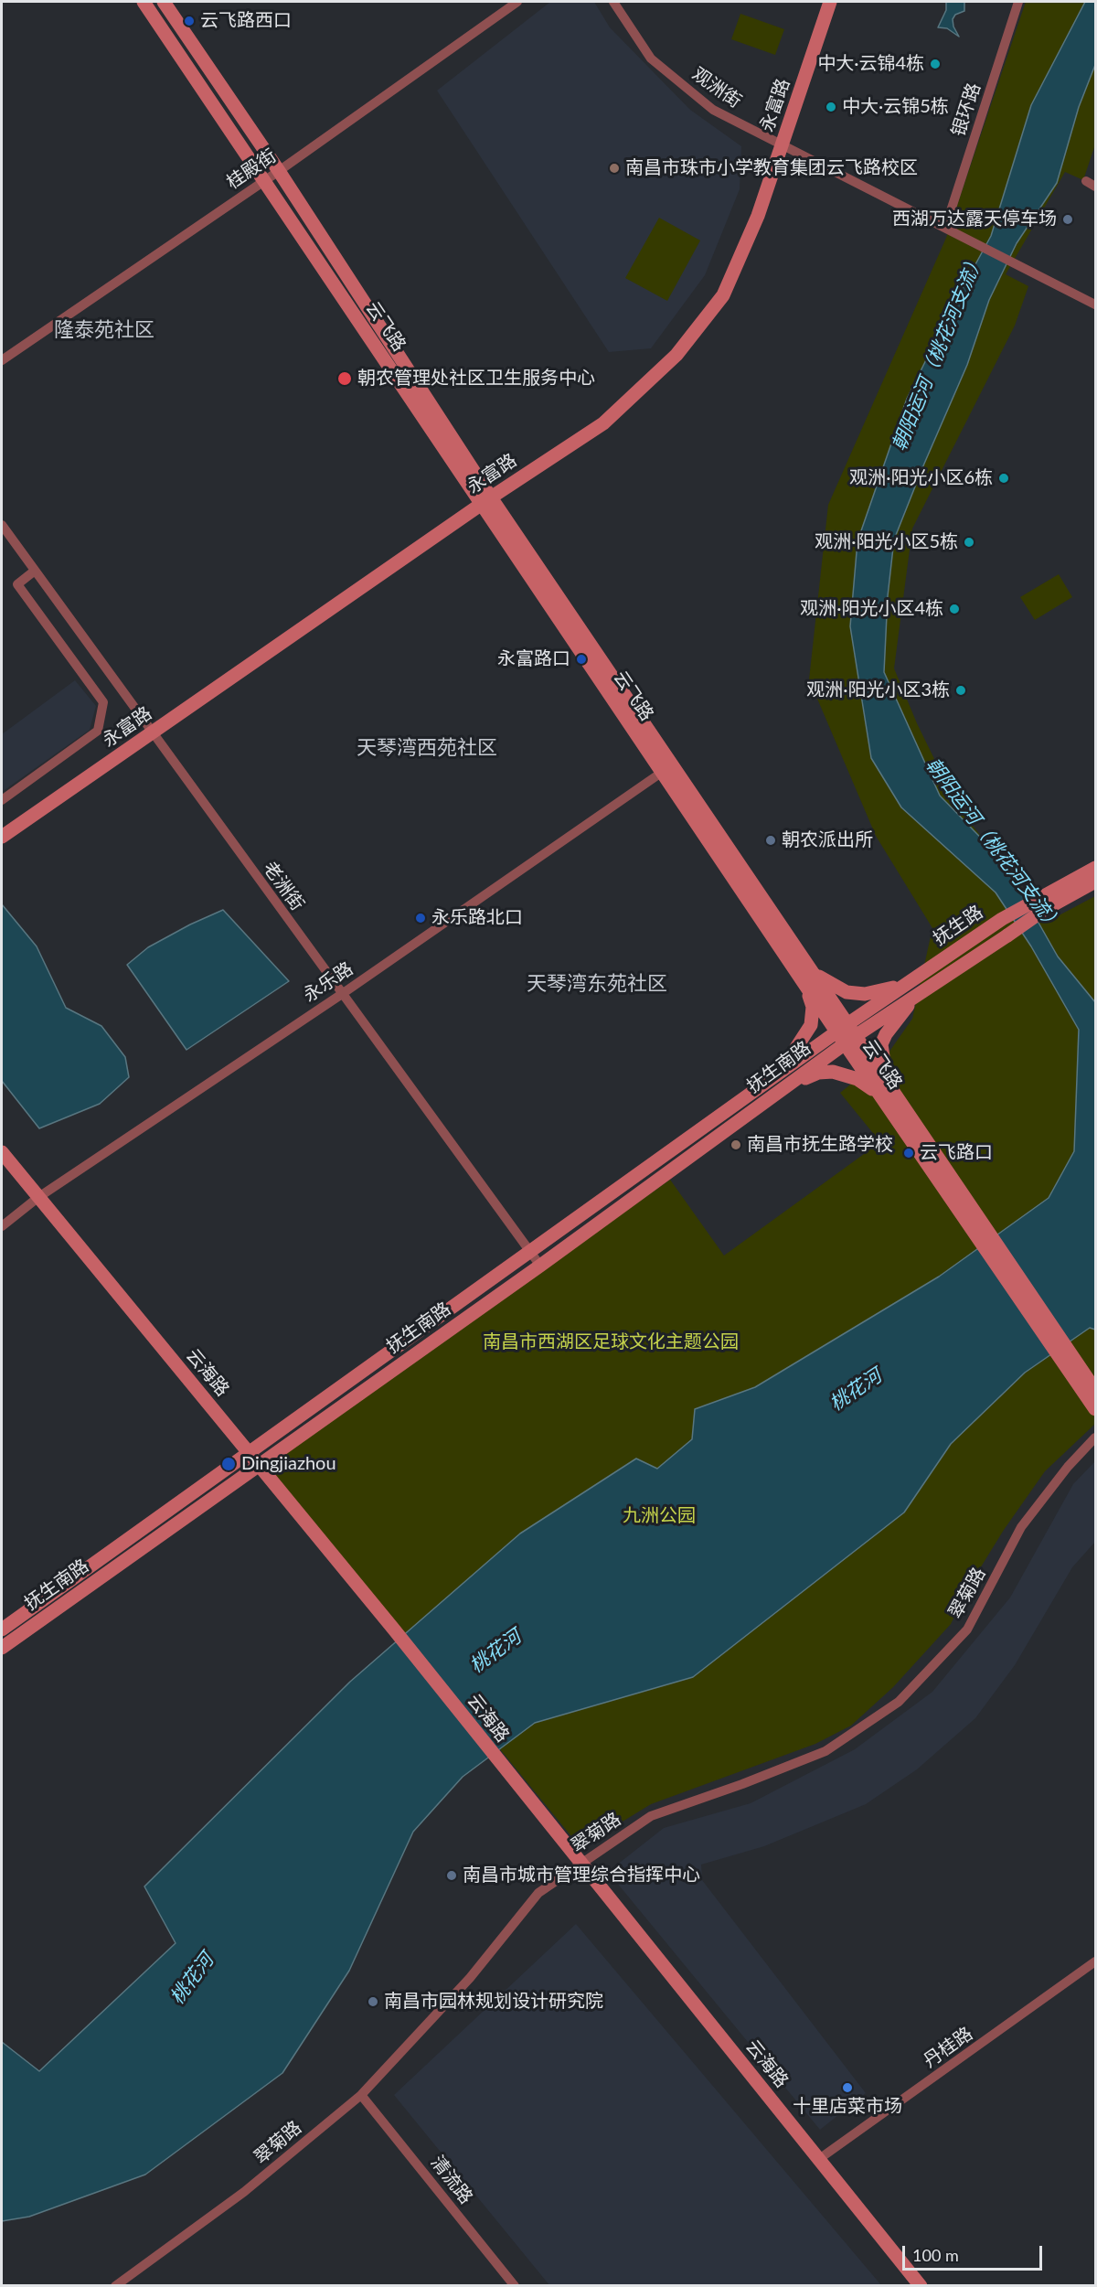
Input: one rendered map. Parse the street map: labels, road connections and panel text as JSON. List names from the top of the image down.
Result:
{
  "streets": {
    "main road": [
      "永富路",
      "云飞路",
      "抚生路",
      "抚生南路",
      "云海路"
    ],
    "street": [
      "观洲街",
      "银环路",
      "桂殿街",
      "老洲街",
      "永乐路",
      "翠菊路",
      "丹桂路",
      "清流路"
    ]
  },
  "crossings": [
    ["观洲街", "永富路"],
    ["观洲街", "银环路"],
    ["永富路", "云飞路"],
    ["永富路", "老洲街"],
    ["桂殿街", "云飞路"],
    ["云飞路", "抚生路"],
    ["云飞路", "永乐路"],
    ["云飞路", "抚生南路"],
    ["老洲街", "永乐路"],
    ["老洲街", "抚生南路"],
    ["抚生路", "抚生南路"],
    ["永乐路", "云海路"],
    ["抚生南路", "云海路"],
    ["云海路", "翠菊路"],
    ["云海路", "丹桂路"],
    ["翠菊路", "清流路"]
  ],
  "districts": ["隆泰苑社区", "天琴湾西苑社区", "天琴湾东苑社区"],
  "water": ["朝阳运河（桃花河支流）", "桃花河"],
  "parks": ["南昌市西湖区足球文化主题公园", "九洲公园"],
  "places": [
    "云飞路西口",
    "中大·云锦4栋",
    "中大·云锦5栋",
    "南昌市珠市小学教育集团云飞路校区",
    "西湖万达露天停车场",
    "朝农管理处社区卫生服务中心",
    "观洲·阳光小区6栋",
    "观洲·阳光小区5栋",
    "观洲·阳光小区4栋",
    "永富路口",
    "观洲·阳光小区3栋",
    "朝农派出所",
    "永乐路北口",
    "南昌市抚生路学校",
    "云飞路口",
    "Dingjiazhou",
    "南昌市城市管理综合指挥中心",
    "南昌市园林规划设计研究院",
    "十里店菜市场"
  ],
  "scale_bar": "100 m"
}
